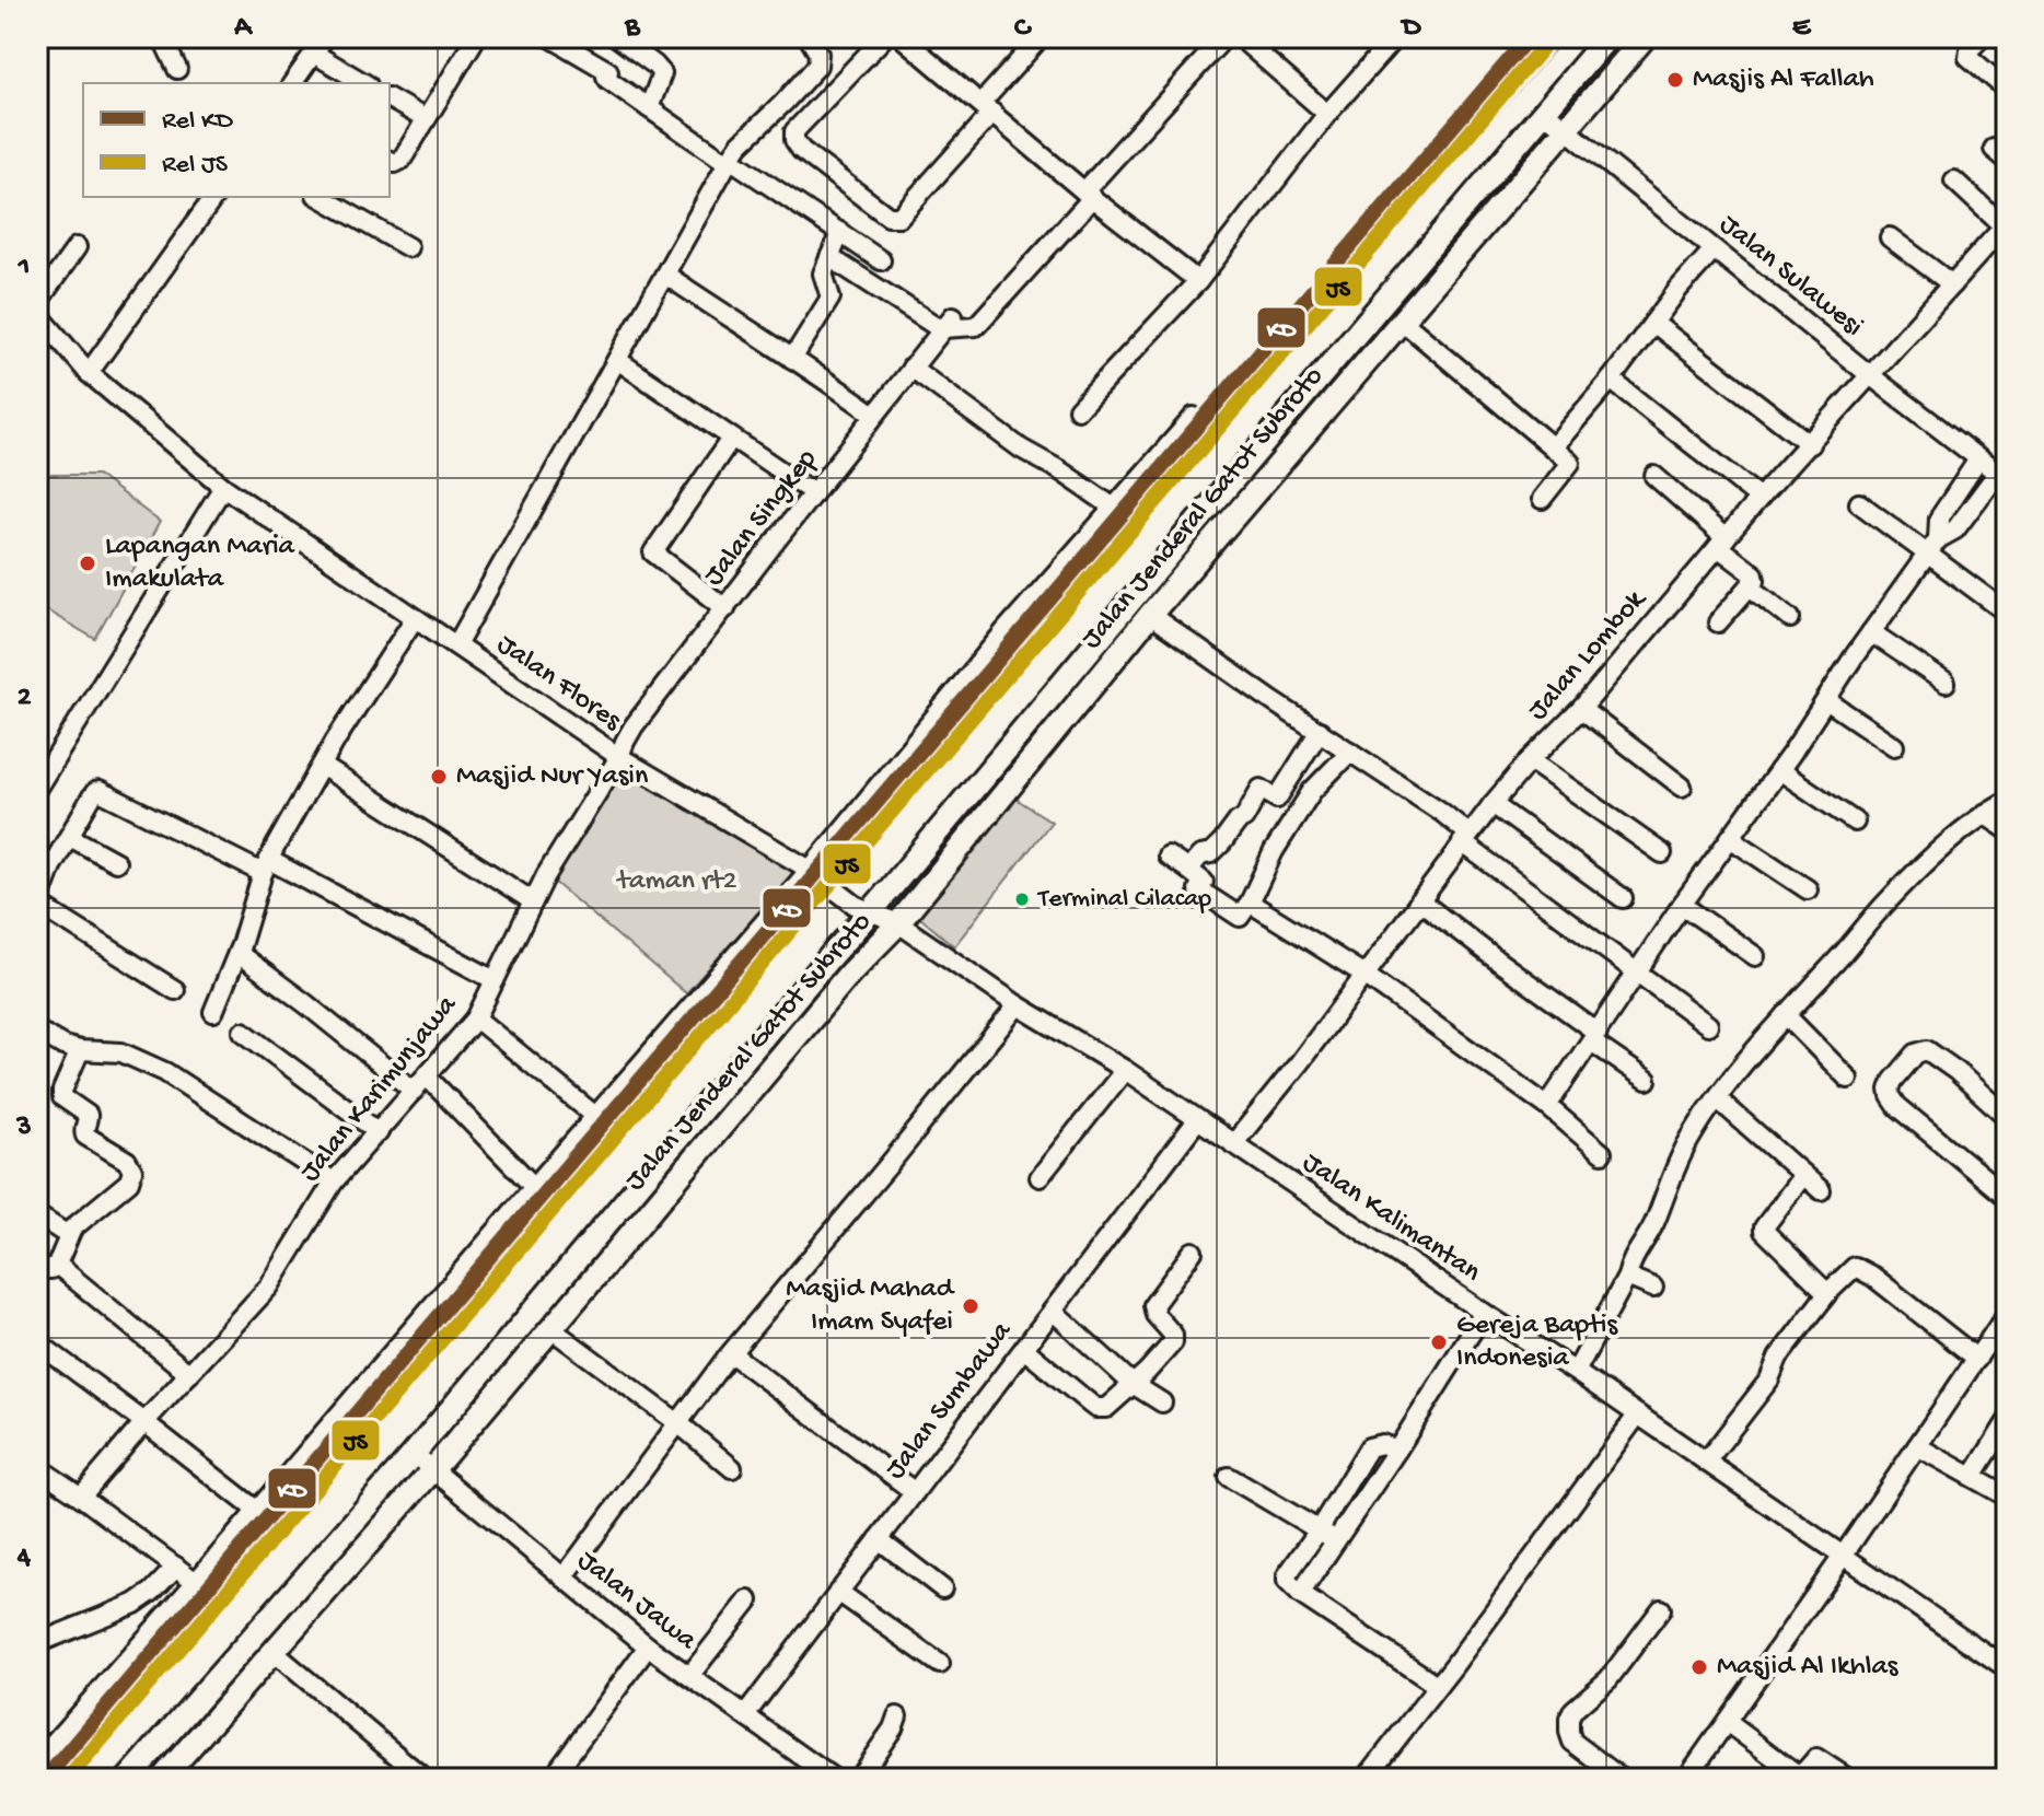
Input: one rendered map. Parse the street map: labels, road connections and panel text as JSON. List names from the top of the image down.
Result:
{
  "streets": {
    "main road": ["Jalan Jenderal Gatot Subroto"],
    "street": [
      "Jalan Sulawesi",
      "Jalan Singkep",
      "Jalan Lombok",
      "Jalan Flores",
      "Jalan Karimunjawa",
      "Jalan Kalimantan",
      "Jalan Sumbawa",
      "Jalan Jawa"
    ]
  },
  "crossings": [
    ["Jalan Sulawesi", "Jalan Jenderal Gatot Subroto"],
    ["Jalan Sulawesi", "Jalan Lombok"],
    ["Jalan Jenderal Gatot Subroto", "Jalan Flores"],
    ["Jalan Jenderal Gatot Subroto", "Jalan Kalimantan"],
    ["Jalan Jenderal Gatot Subroto", "Jalan Jawa"],
    ["Jalan Singkep", "Jalan Flores"],
    ["Jalan Singkep", "Jalan Karimunjawa"],
    ["Jalan Lombok", "Jalan Kalimantan"],
    ["Jalan Flores", "Jalan Karimunjawa"],
    ["Jalan Flores", "Jalan Kalimantan"],
    ["Jalan Kalimantan", "Jalan Sumbawa"],
    ["Jalan Sumbawa", "Jalan Jawa"]
  ],
  "parks": ["taman rt2"],
  "places": [
    "Masjis Al Fallah",
    "Lapangan Maria Imakulata",
    "Masjid Nur Yasin",
    "Terminal Cilacap",
    "Masjid Mahad Imam Syafei",
    "Gereja Baptis Indonesia",
    "Masjid Al Ikhlas"
  ],
  "lines": ["rail line KD", "rail line JS"],
  "legend": ["Rel KD", "Rel JS"],
  "grid": {
    "columns": [
      "A",
      "B",
      "C",
      "D",
      "E"
    ],
    "rows": [
      "1",
      "2",
      "3",
      "4"
    ]
  }
}
